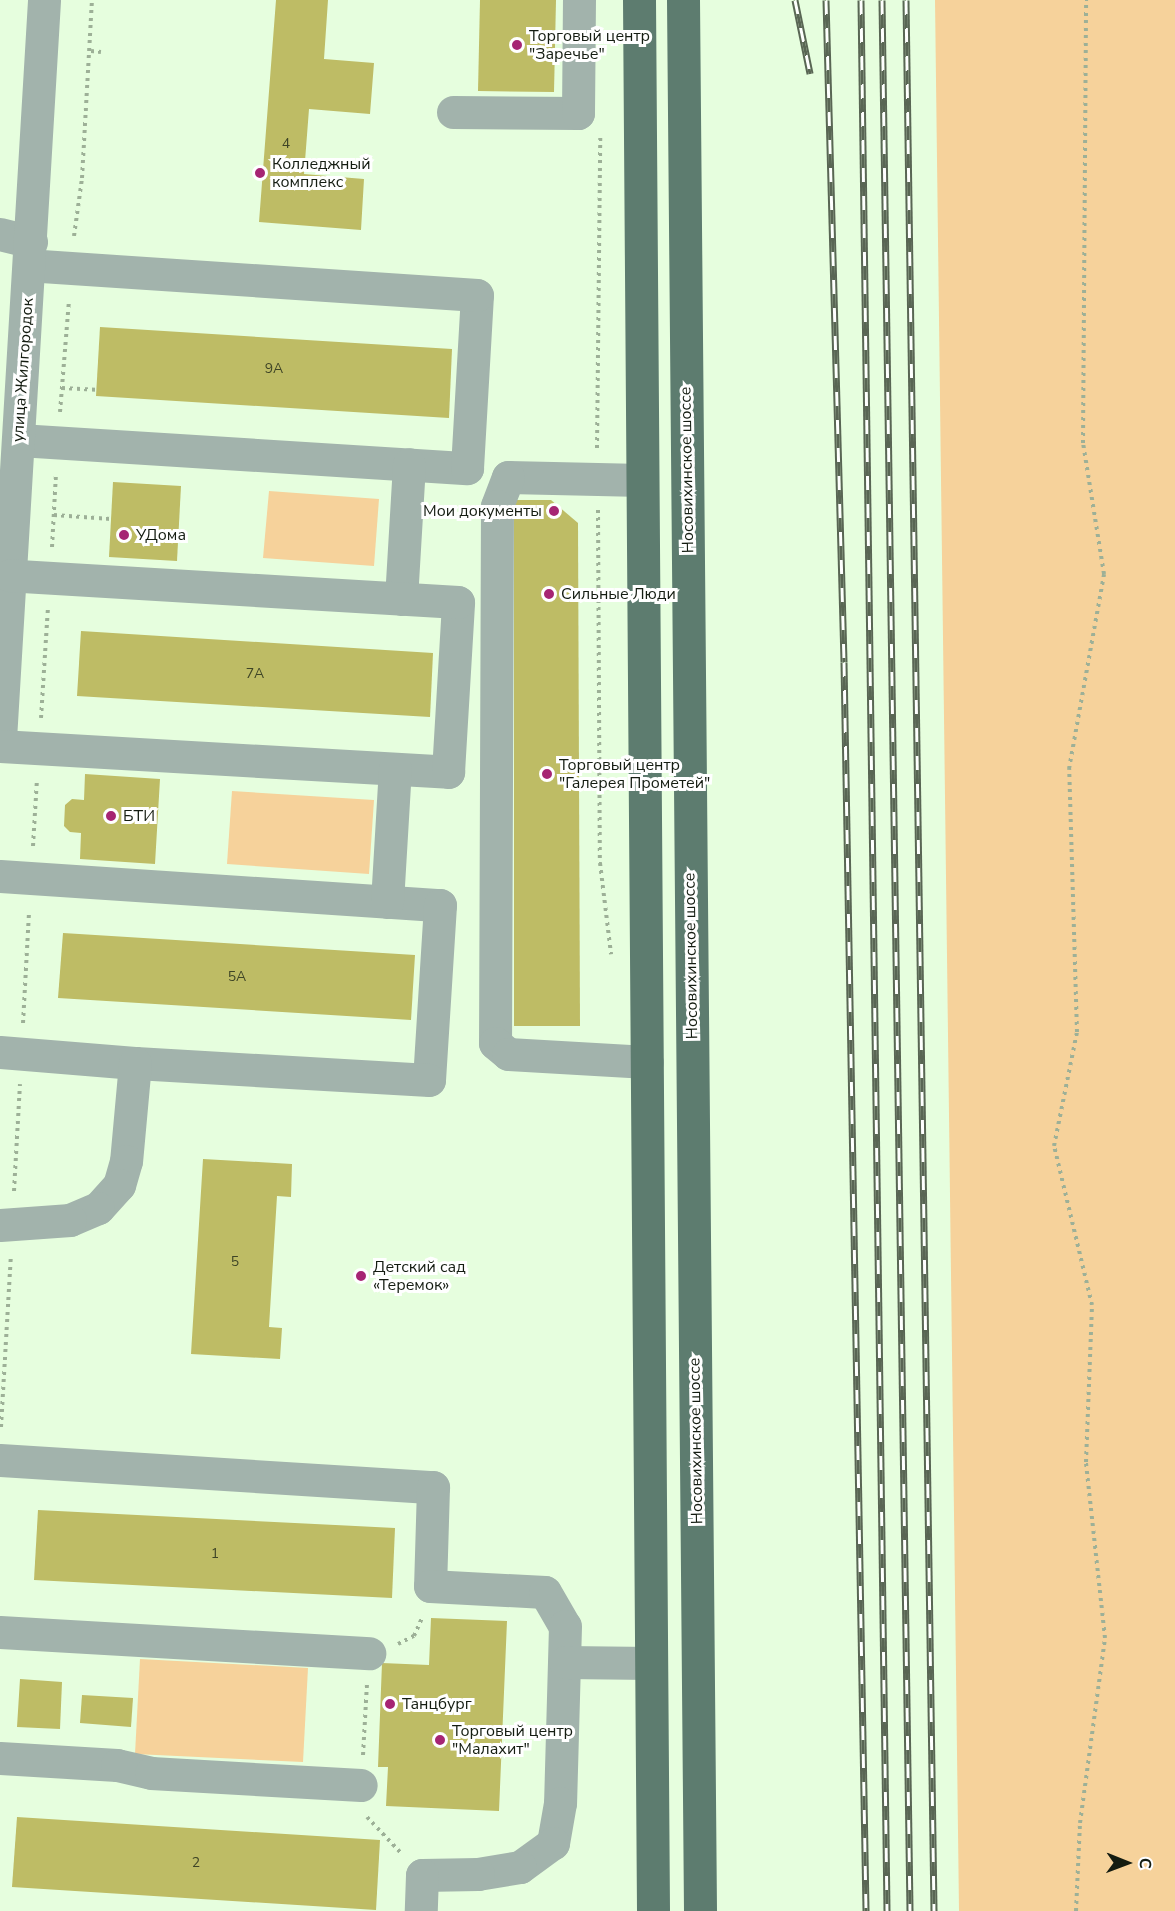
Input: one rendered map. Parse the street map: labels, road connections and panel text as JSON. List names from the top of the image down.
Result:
{
  "streets": {
    "main road": ["Носовихинское шоссе"],
    "street": ["улица Жилгородок"]
  },
  "places": [
    "Торговый центр \"Заречье\"",
    "Колледжный комплекс",
    "Мои документы",
    "УДома",
    "Сильные Люди",
    "Торговый центр \"Галерея Прометей\"",
    "БТИ",
    "Детский сад «Теремок»",
    "Танцбург",
    "Торговый центр \"Малахит\""
  ],
  "house_numbers": [
    "4",
    "9А",
    "7А",
    "5А",
    "5",
    "1",
    "2"
  ],
  "north": "right"
}
